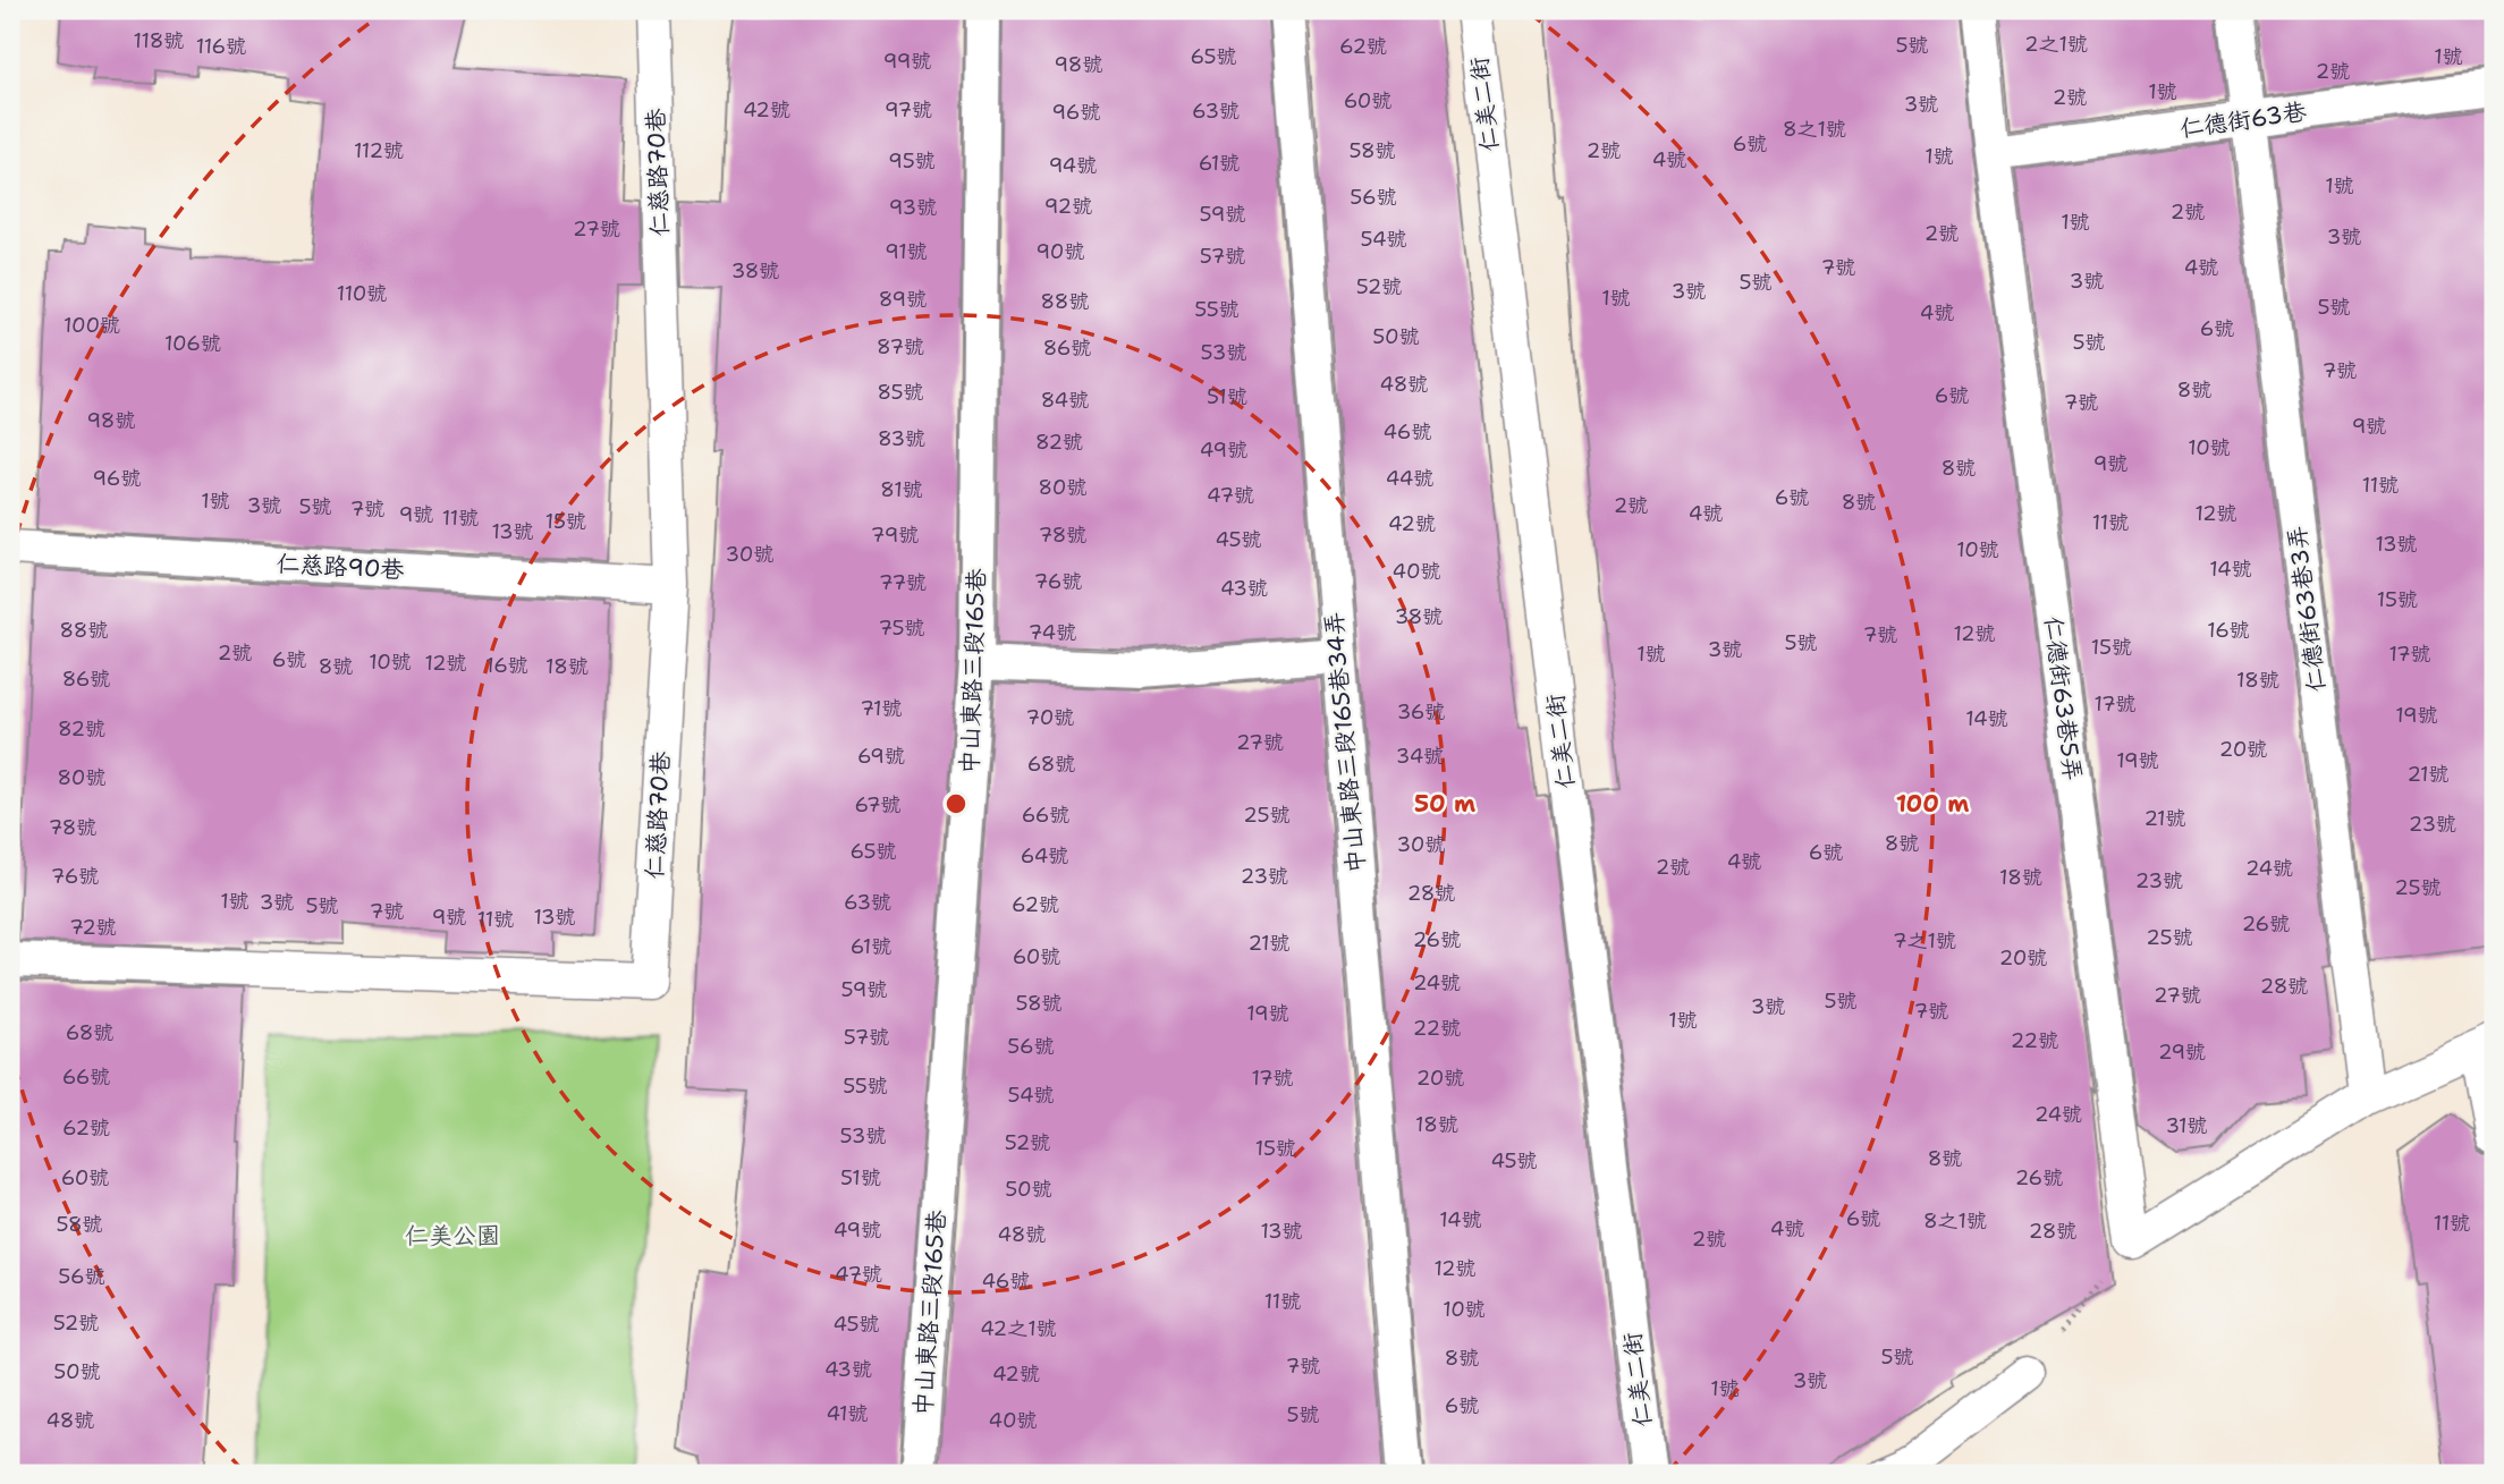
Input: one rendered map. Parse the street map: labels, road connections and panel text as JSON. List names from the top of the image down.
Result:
{
  "streets": {
    "lane": [
      "仁美二街",
      "仁德街63巷",
      "仁慈路70巷",
      "仁慈路90巷",
      "仁德街63巷3弄",
      "中山東路三段165巷",
      "仁德街63巷5弄",
      "中山東路三段165巷34弄"
    ]
  },
  "crossings": [
    ["仁德街63巷", "仁德街63巷3弄"],
    ["仁德街63巷", "仁德街63巷5弄"],
    ["仁慈路70巷", "仁慈路90巷"]
  ],
  "parks": ["仁美公園"],
  "house_numbers": [
    "118號",
    "2之1號",
    "5號",
    "116號",
    "62號",
    "65號",
    "1號",
    "99號",
    "98號",
    "2號",
    "1號",
    "2號",
    "60號",
    "3號",
    "42號",
    "97號",
    "63號",
    "96號",
    "8之1號",
    "6號",
    "112號",
    "58號",
    "2號",
    "1號",
    "4號",
    "95號",
    "61號",
    "94號",
    "1號",
    "56號",
    "92號",
    "93號",
    "2號",
    "59號",
    "1號",
    "27號",
    "2號",
    "3號",
    "54號",
    "91號",
    "90號",
    "57號",
    "7號",
    "4號",
    "38號",
    "3號",
    "5號",
    "52號",
    "3號",
    "110號",
    "1號",
    "89號",
    "88號",
    "5號",
    "55號",
    "4號",
    "100號",
    "6號",
    "50號",
    "5號",
    "106號",
    "87號",
    "86號",
    "53號",
    "7號",
    "48號",
    "8號",
    "85號",
    "6號",
    "51號",
    "84號",
    "7號",
    "98號",
    "9號",
    "46號",
    "83號",
    "82號",
    "10號",
    "49號",
    "9號",
    "8號",
    "96號",
    "44號",
    "11號",
    "80號",
    "81號",
    "47號",
    "6號",
    "1號",
    "8號",
    "3號",
    "2號",
    "5號",
    "7號",
    "4號",
    "12號",
    "9號",
    "11號",
    "15號",
    "11號",
    "42號",
    "13號",
    "79號",
    "78號",
    "45號",
    "13號",
    "10號",
    "30號",
    "14號",
    "40號",
    "76號",
    "77號",
    "43號",
    "15號",
    "38號",
    "75號",
    "88號",
    "16號",
    "74號",
    "12號",
    "7號",
    "5號",
    "15號",
    "3號",
    "2號",
    "1號",
    "17號",
    "6號",
    "10號",
    "12號",
    "16號",
    "8號",
    "18號",
    "86號",
    "18號",
    "17號",
    "71號",
    "36號",
    "19號",
    "70號",
    "14號",
    "82號",
    "27號",
    "20號",
    "69號",
    "34號",
    "19號",
    "68號",
    "21號",
    "80號",
    "67號",
    "66號",
    "25號",
    "21號",
    "23號",
    "78號",
    "8號",
    "30號",
    "65號",
    "6號",
    "64號",
    "4號",
    "2號",
    "24號",
    "76號",
    "23號",
    "18號",
    "23號",
    "25號",
    "28號",
    "1號",
    "3號",
    "63號",
    "62號",
    "5號",
    "7號",
    "9號",
    "13號",
    "11號",
    "26號",
    "72號",
    "25號",
    "26號",
    "7之1號",
    "21號",
    "61號",
    "60號",
    "20號",
    "24號",
    "28號",
    "59號",
    "27號",
    "5號",
    "58號",
    "3號",
    "7號",
    "19號",
    "1號",
    "22號",
    "68號",
    "57號",
    "22號",
    "56號",
    "29號",
    "66號",
    "17號",
    "20號",
    "55號",
    "54號",
    "24號",
    "18號",
    "31號",
    "62號",
    "53號",
    "52號",
    "15號",
    "8號",
    "45號",
    "60號",
    "51號",
    "26號",
    "50號",
    "6號",
    "14號",
    "8之1號",
    "11號",
    "58號",
    "4號",
    "49號",
    "13號",
    "28號",
    "48號",
    "2號",
    "12號",
    "47號",
    "56號",
    "46號",
    "11號",
    "10號",
    "52號",
    "45號",
    "42之1號",
    "5號",
    "8號",
    "7號",
    "43號",
    "50號",
    "42號",
    "3號",
    "1號",
    "6號",
    "41號",
    "5號",
    "48號",
    "40號"
  ],
  "rings": ["50 m", "100 m"]
}
